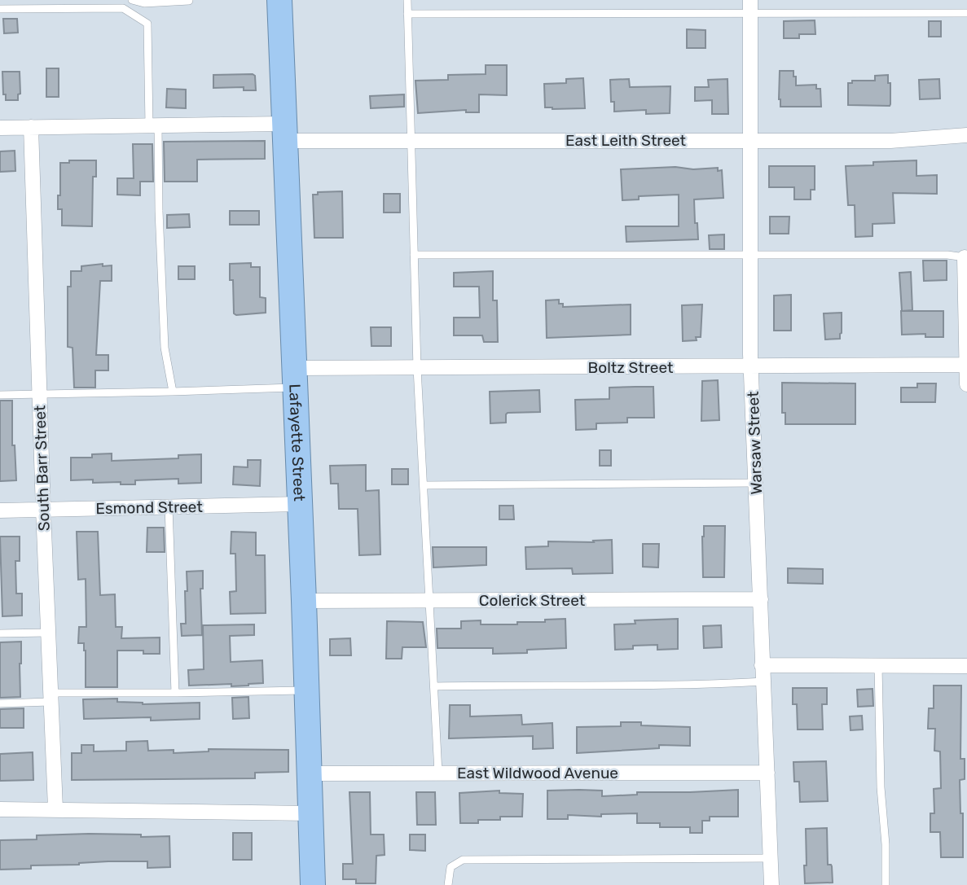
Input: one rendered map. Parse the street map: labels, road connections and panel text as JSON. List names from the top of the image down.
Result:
{
  "streets": {
    "highway": ["Lafayette Street"],
    "street": [
      "East Leith Street",
      "Boltz Street",
      "Warsaw Street",
      "South Barr Street",
      "Esmond Street",
      "Colerick Street",
      "East Wildwood Avenue"
    ]
  },
  "crossings": [
    ["East Leith Street", "Lafayette Street"],
    ["East Leith Street", "Warsaw Street"],
    ["East Leith Street", "South Barr Street"],
    ["Boltz Street", "Lafayette Street"],
    ["Boltz Street", "Warsaw Street"],
    ["Lafayette Street", "Esmond Street"],
    ["Lafayette Street", "Colerick Street"],
    ["Lafayette Street", "East Wildwood Avenue"],
    ["Warsaw Street", "Colerick Street"],
    ["Warsaw Street", "East Wildwood Avenue"],
    ["South Barr Street", "Esmond Street"]
  ]
}
